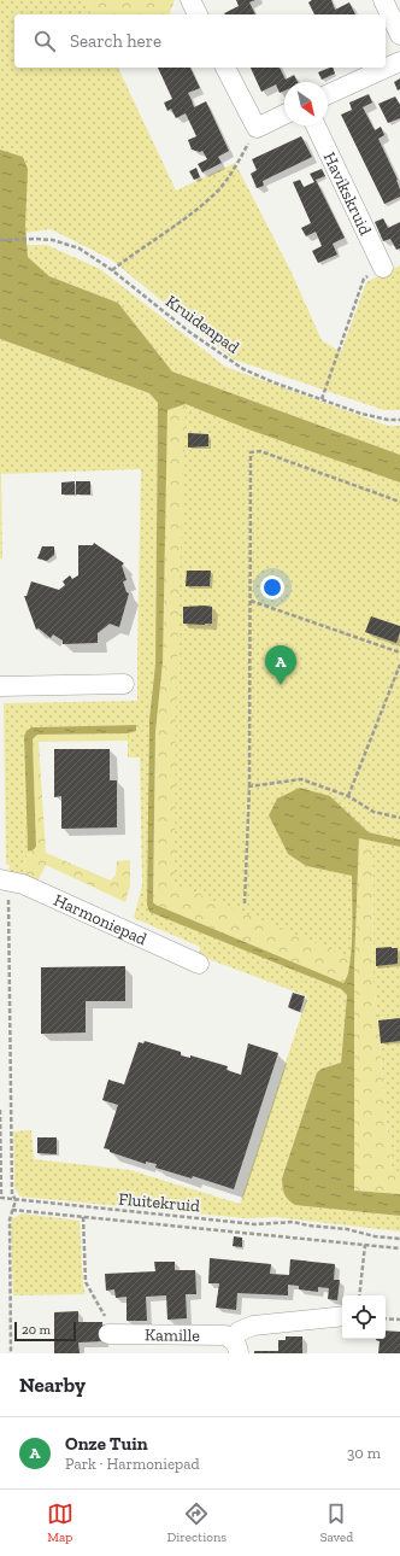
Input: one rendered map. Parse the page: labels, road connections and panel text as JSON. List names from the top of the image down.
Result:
{
  "streets": {
    "street": ["Havikskruid", "Harmoniepad", "Kamille"],
    "path": ["Kruidenpad", "Fluitekruid"]
  },
  "scale_bar": "20 m",
  "north": "bottom right",
  "page": {
    "search": "Search here",
    "pins": "A",
    "scale": "20 m",
    "heading": "Nearby",
    "list": [
      {
        "mark": "A",
        "name": "Onze Tuin",
        "note": "Park · Harmoniepad",
        "value": "30 m"
      }
    ],
    "nav": ["Map", "Directions", "Saved"]
  }
}
